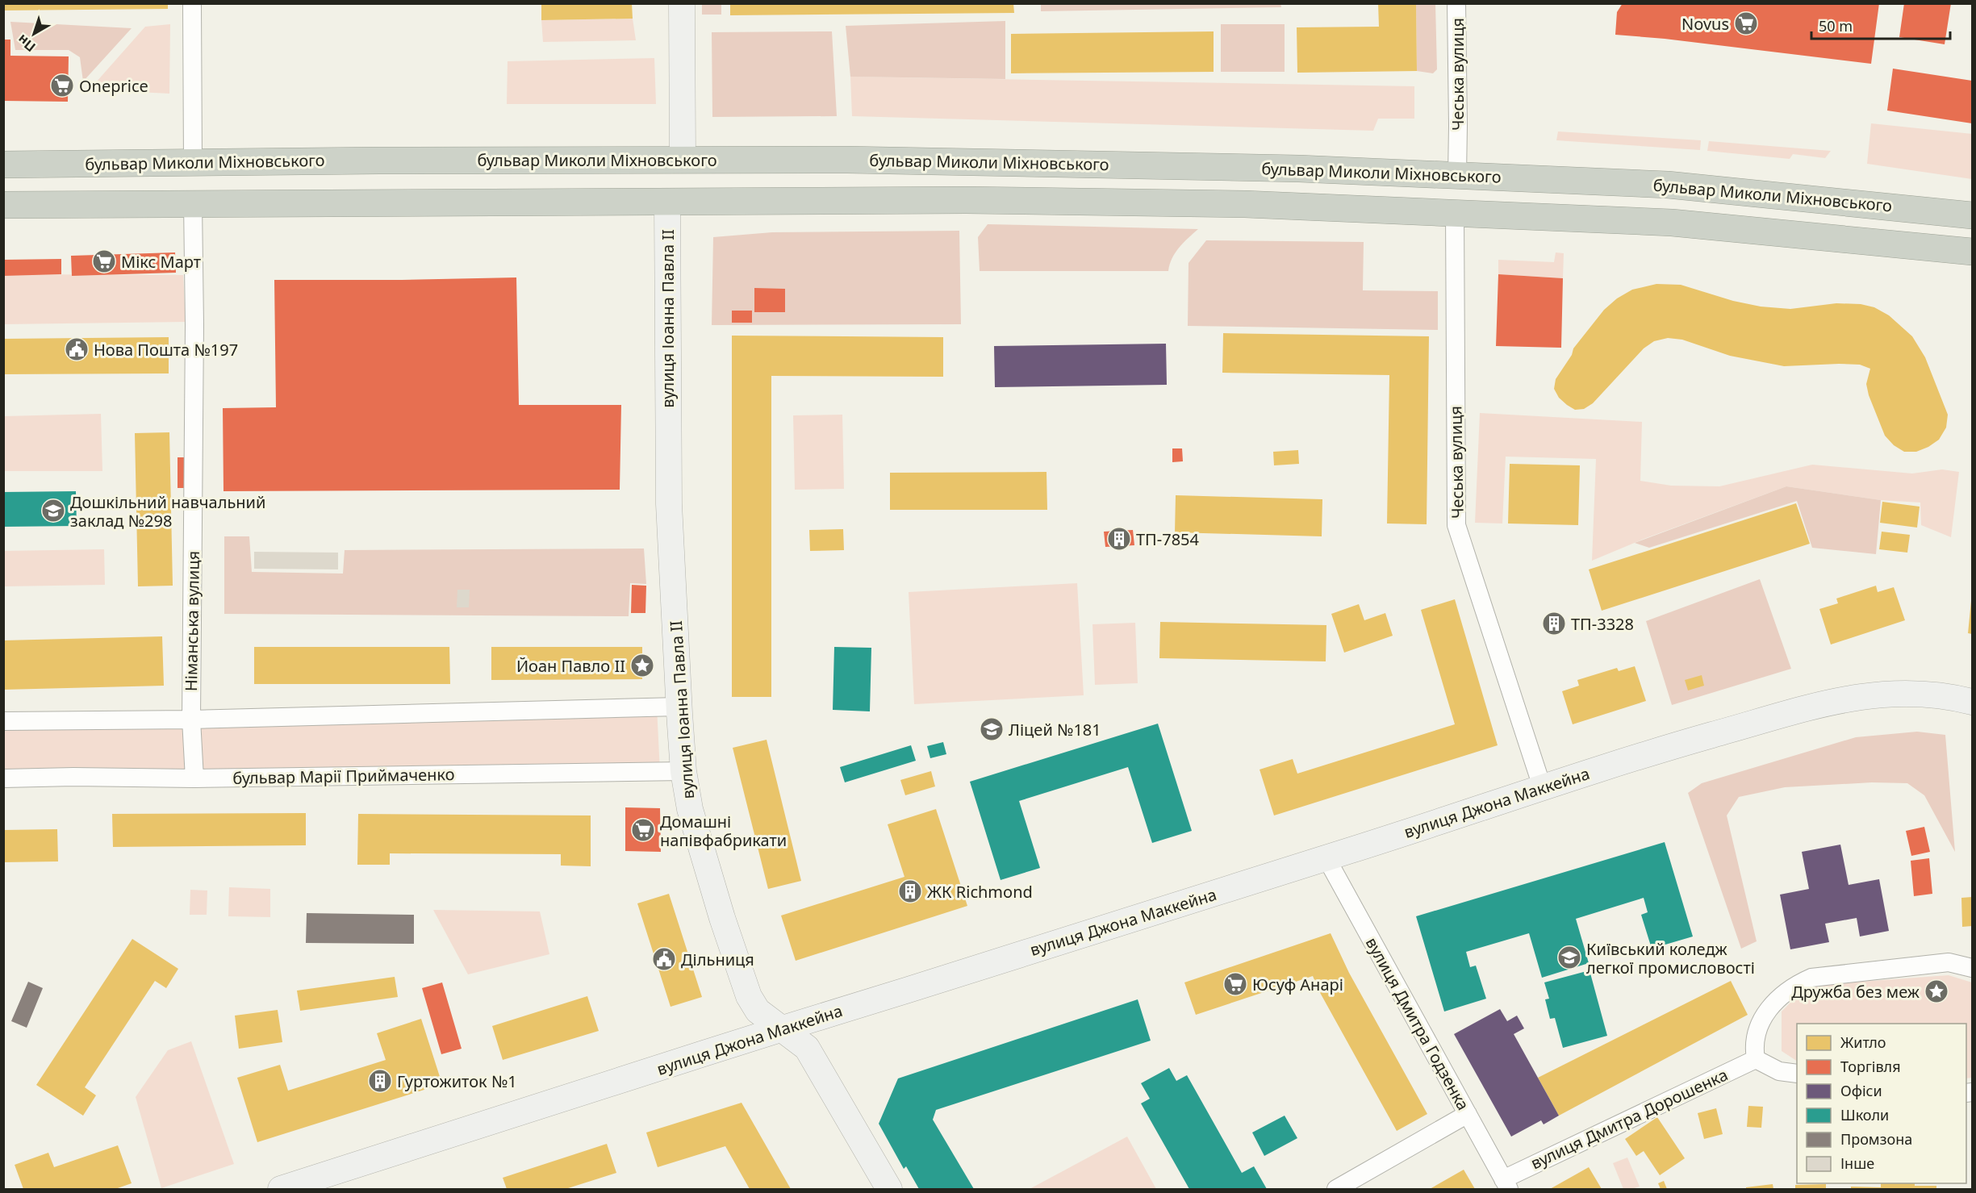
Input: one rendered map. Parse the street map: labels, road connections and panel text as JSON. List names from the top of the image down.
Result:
{
  "streets": {
    "highway": ["бульвар Миколи Міхновського"],
    "street": [
      "Чеська вулиця",
      "вулиця Іоанна Павла II",
      "Німанська вулиця",
      "бульвар Марії Приймаченко",
      "вулиця Джона Маккейна",
      "вулиця Дмитра Годзенка",
      "вулиця Дмитра Дорошенка"
    ]
  },
  "crossings": [
    ["Чеська вулиця", "бульвар Миколи Міхновського"],
    ["Чеська вулиця", "вулиця Джона Маккейна"],
    ["вулиця Іоанна Павла II", "бульвар Марії Приймаченко"],
    ["вулиця Іоанна Павла II", "вулиця Джона Маккейна"],
    ["Німанська вулиця", "бульвар Марії Приймаченко"],
    ["вулиця Джона Маккейна", "вулиця Дмитра Годзенка"],
    ["вулиця Дмитра Годзенка", "вулиця Дмитра Дорошенка"]
  ],
  "places": {
    "supermarket": [
      "Novus",
      "Oneprice",
      "Мікс Март",
      "Домашні напівфабрикати",
      "Юсуф Анарі"
    ],
    "public building": ["Нова Пошта №197", "Дільниця"],
    "school or university": ["Дошкільний навчальний заклад №298", "Ліцей №181", "Київський коледж легкої промисловості"],
    "building": [
      "ТП-7854",
      "ТП-3328",
      "ЖК Richmond",
      "Гуртожиток №1"
    ],
    "place": ["Йоан Павло II", "Дружба без меж"]
  },
  "legend": [
    "Житло",
    "Торгівля",
    "Офіси",
    "Школи",
    "Промзона",
    "Інше"
  ],
  "scale_bar": "50 m",
  "north": "bottom left"
}
